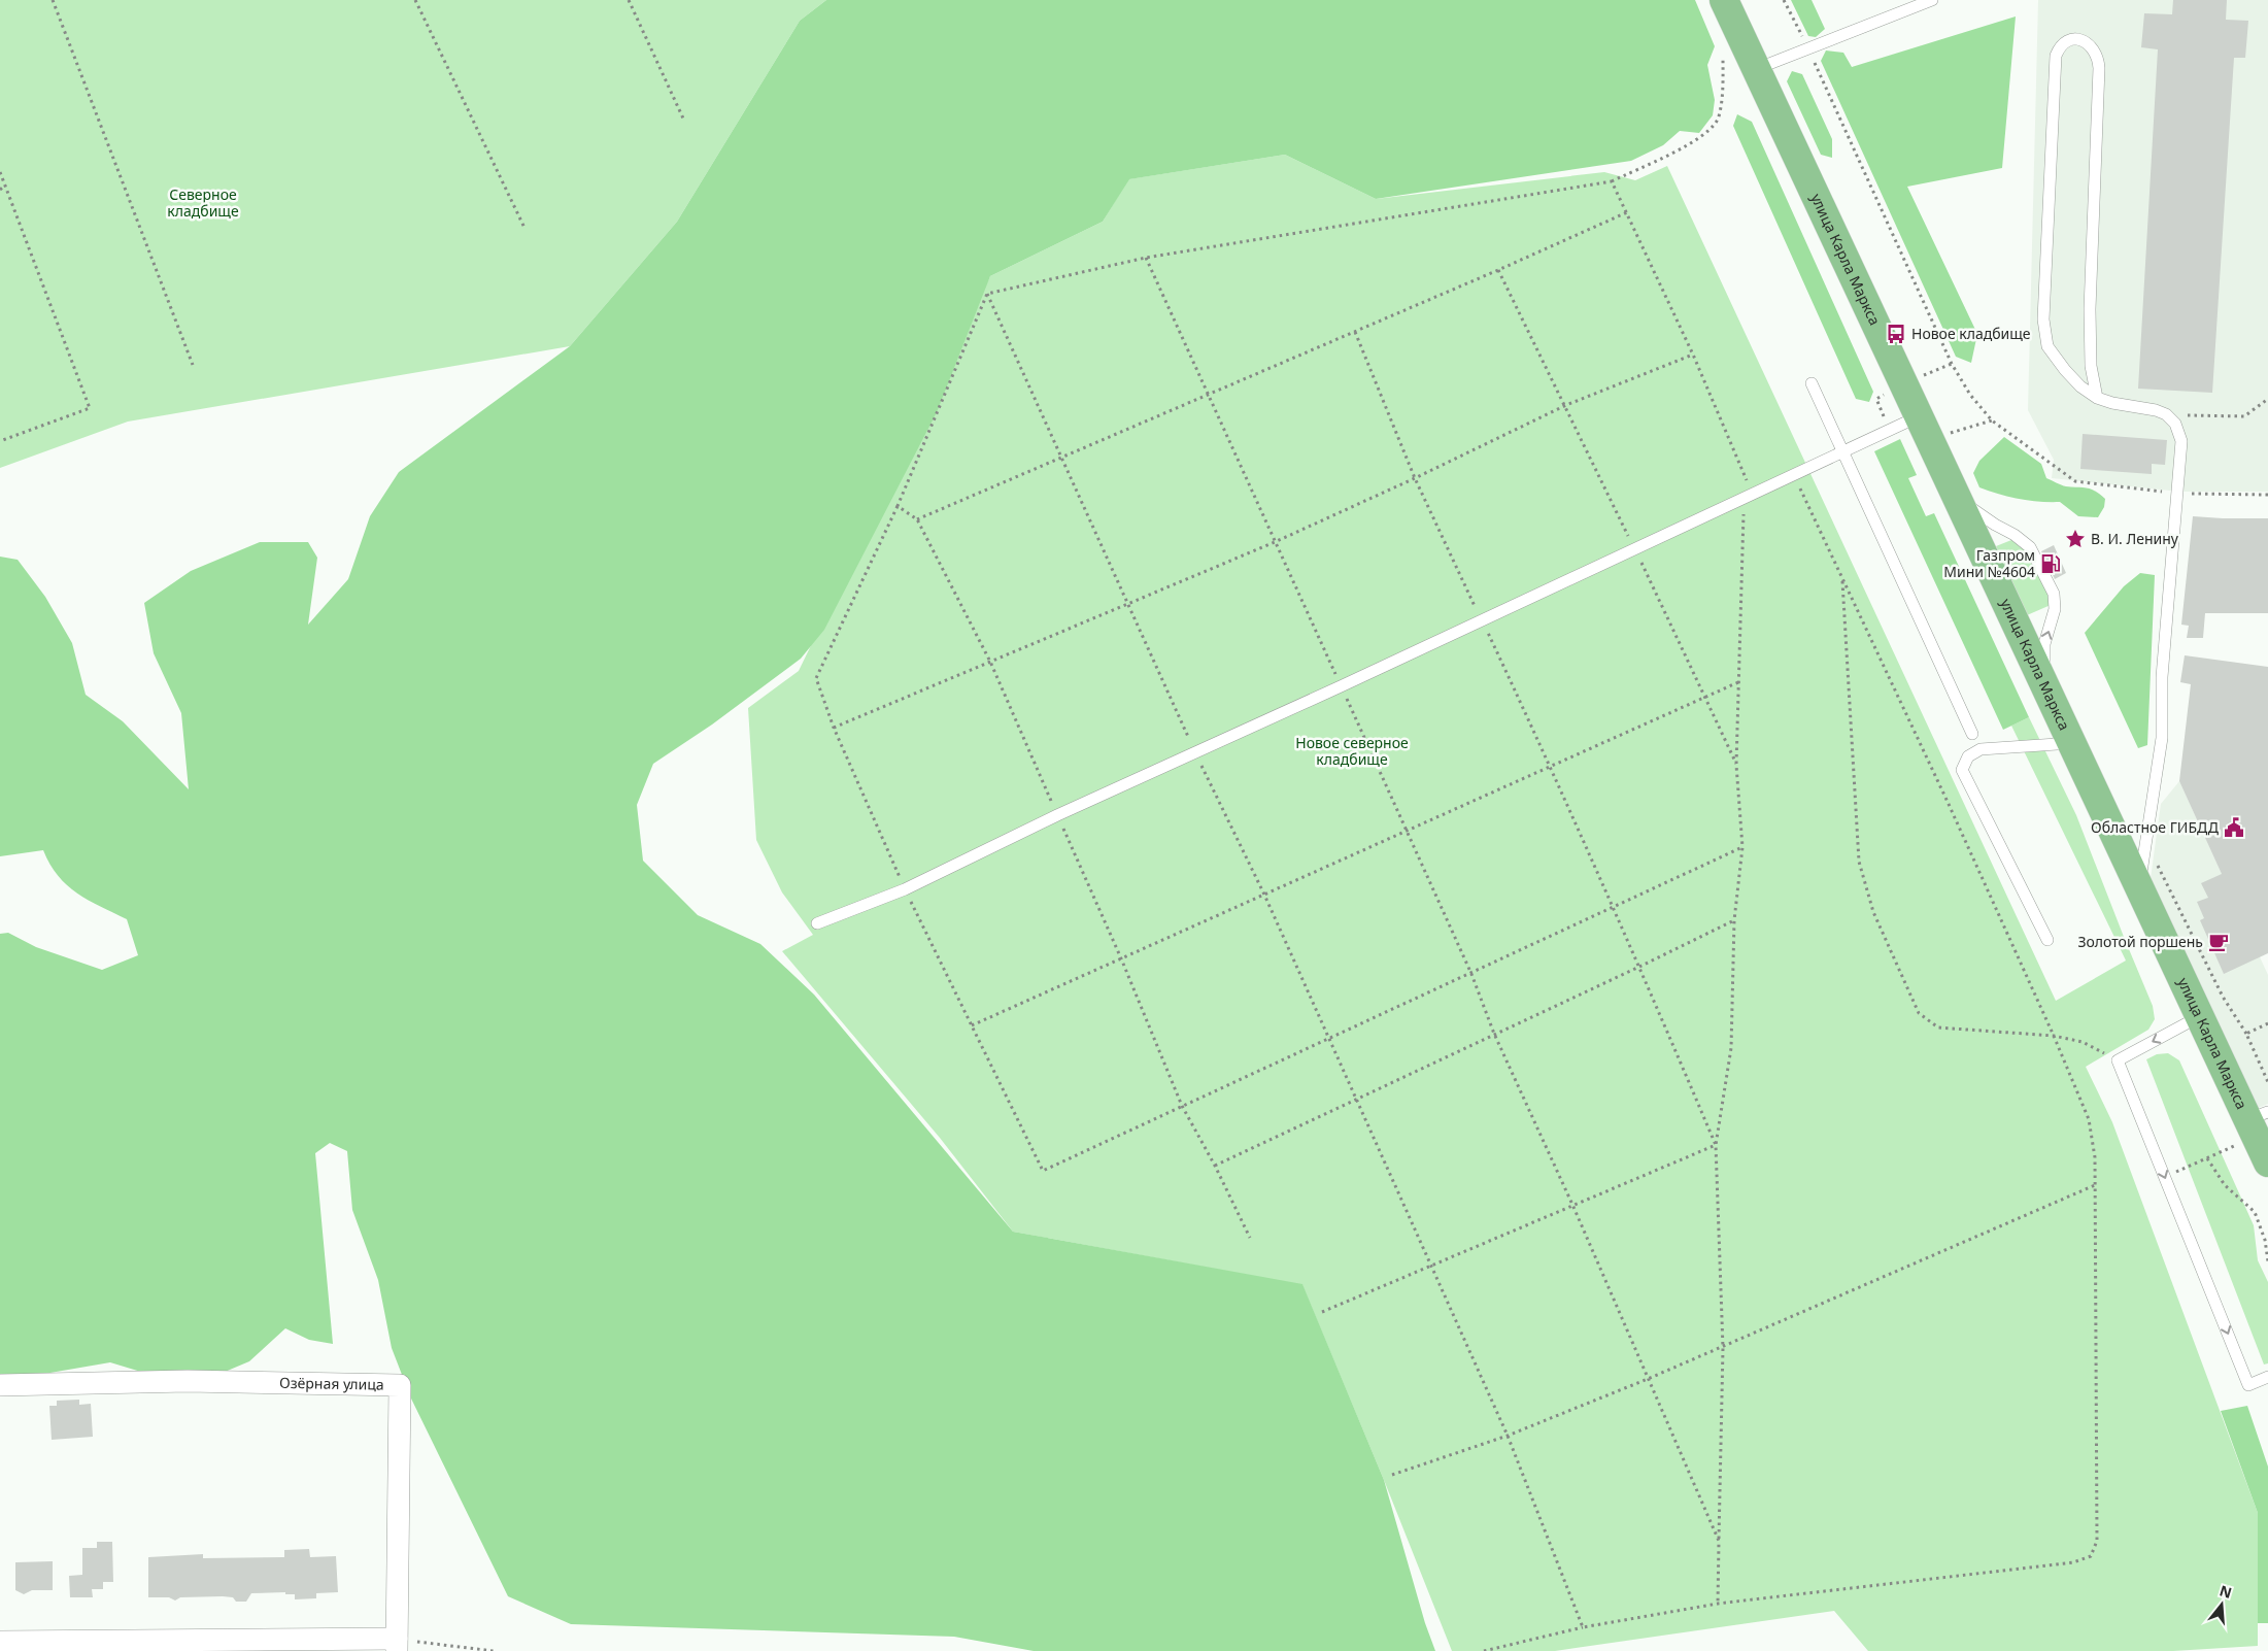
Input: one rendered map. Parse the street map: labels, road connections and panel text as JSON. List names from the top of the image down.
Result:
{
  "streets": {
    "main road": ["улица Карла Маркса"],
    "street": ["Озёрная улица"]
  },
  "parks": ["Северное кладбище", "Новое северное кладбище"],
  "places": {
    "bus stop": ["Новое кладбище"],
    "place": ["В. И. Ленину"],
    "fuel station": ["Газпром Мини №4604"],
    "public building": ["Областное ГИБДД"],
    "cafe": ["Золотой поршень"]
  },
  "north": "top"
}
